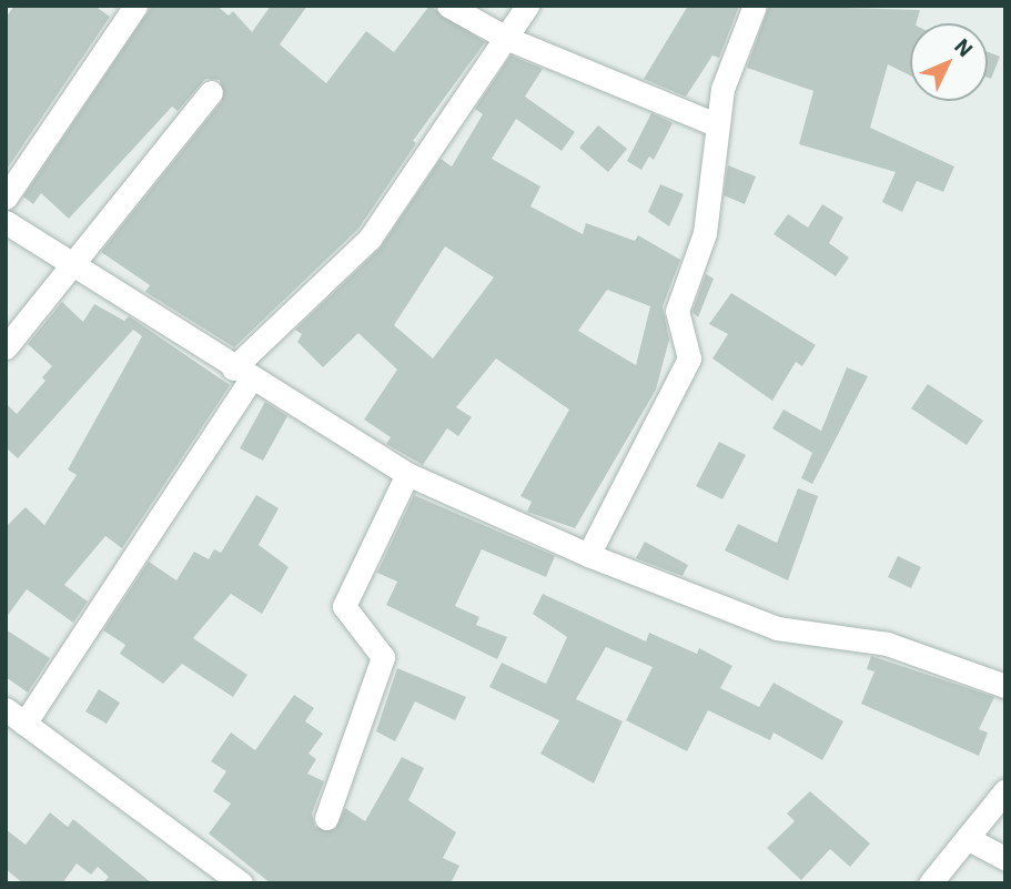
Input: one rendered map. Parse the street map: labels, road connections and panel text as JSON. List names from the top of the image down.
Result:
{
  "north": "top right"
}
